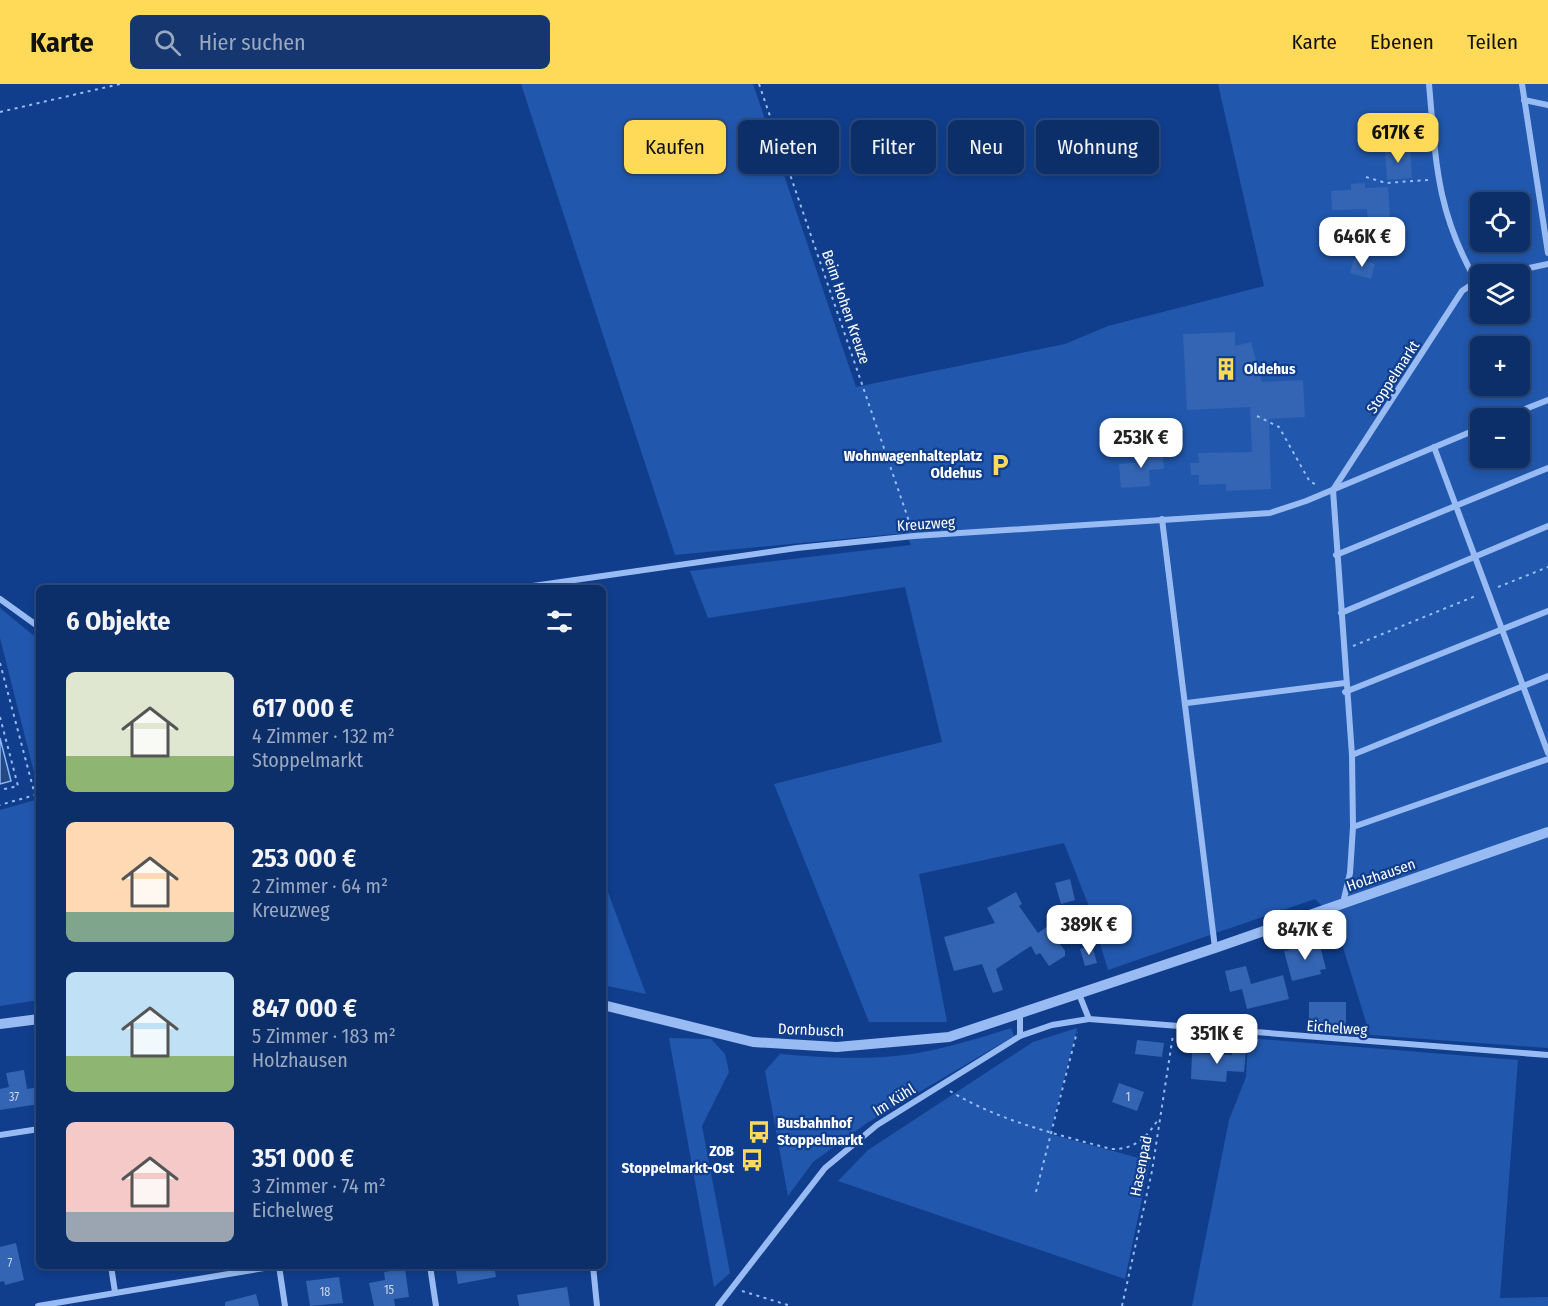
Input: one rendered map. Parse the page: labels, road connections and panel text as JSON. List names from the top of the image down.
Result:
{
  "streets": {
    "street": [
      "Stoppelmarkt",
      "Kreuzweg",
      "Holzhausen",
      "Eichelweg",
      "Dornbusch",
      "Im Kühl"
    ],
    "path": ["Beim Hohen Kreuze", "Hasenpad"]
  },
  "crossings": [
    ["Beim Hohen Kreuze", "Kreuzweg"],
    ["Stoppelmarkt", "Kreuzweg"],
    ["Holzhausen", "Dornbusch"],
    ["Eichelweg", "Im Kühl"],
    ["Eichelweg", "Hasenpad"]
  ],
  "places": {
    "building": ["Oldehus"],
    "parking": ["Wohnwagenhalteplatz Oldehus"],
    "bus stop": ["Busbahnhof Stoppelmarkt", "ZOB Stoppelmarkt-Ost"]
  },
  "house_numbers": [
    "37",
    "1",
    "7",
    "15",
    "18"
  ],
  "page": {
    "header": "Karte",
    "search": "Hier suchen",
    "nav": ["Karte", "Ebenen", "Teilen"],
    "price": [
      "617K €",
      "646K €",
      "253K €",
      "389K €",
      "847K €",
      "351K €"
    ],
    "chip": [
      "Kaufen",
      "Mieten",
      "Filter",
      "Neu",
      "Wohnung"
    ],
    "map_buttons": ["+", "−"],
    "heading": "6 Objekte",
    "list": [
      {
        "name": "617 000 €",
        "note": "4 Zimmer · 132 m² · Stoppelmarkt"
      },
      {
        "name": "253 000 €",
        "note": "2 Zimmer · 64 m² · Kreuzweg"
      },
      {
        "name": "847 000 €",
        "note": "5 Zimmer · 183 m² · Holzhausen"
      },
      {
        "name": "351 000 €",
        "note": "3 Zimmer · 74 m² · Eichelweg"
      }
    ]
  }
}
